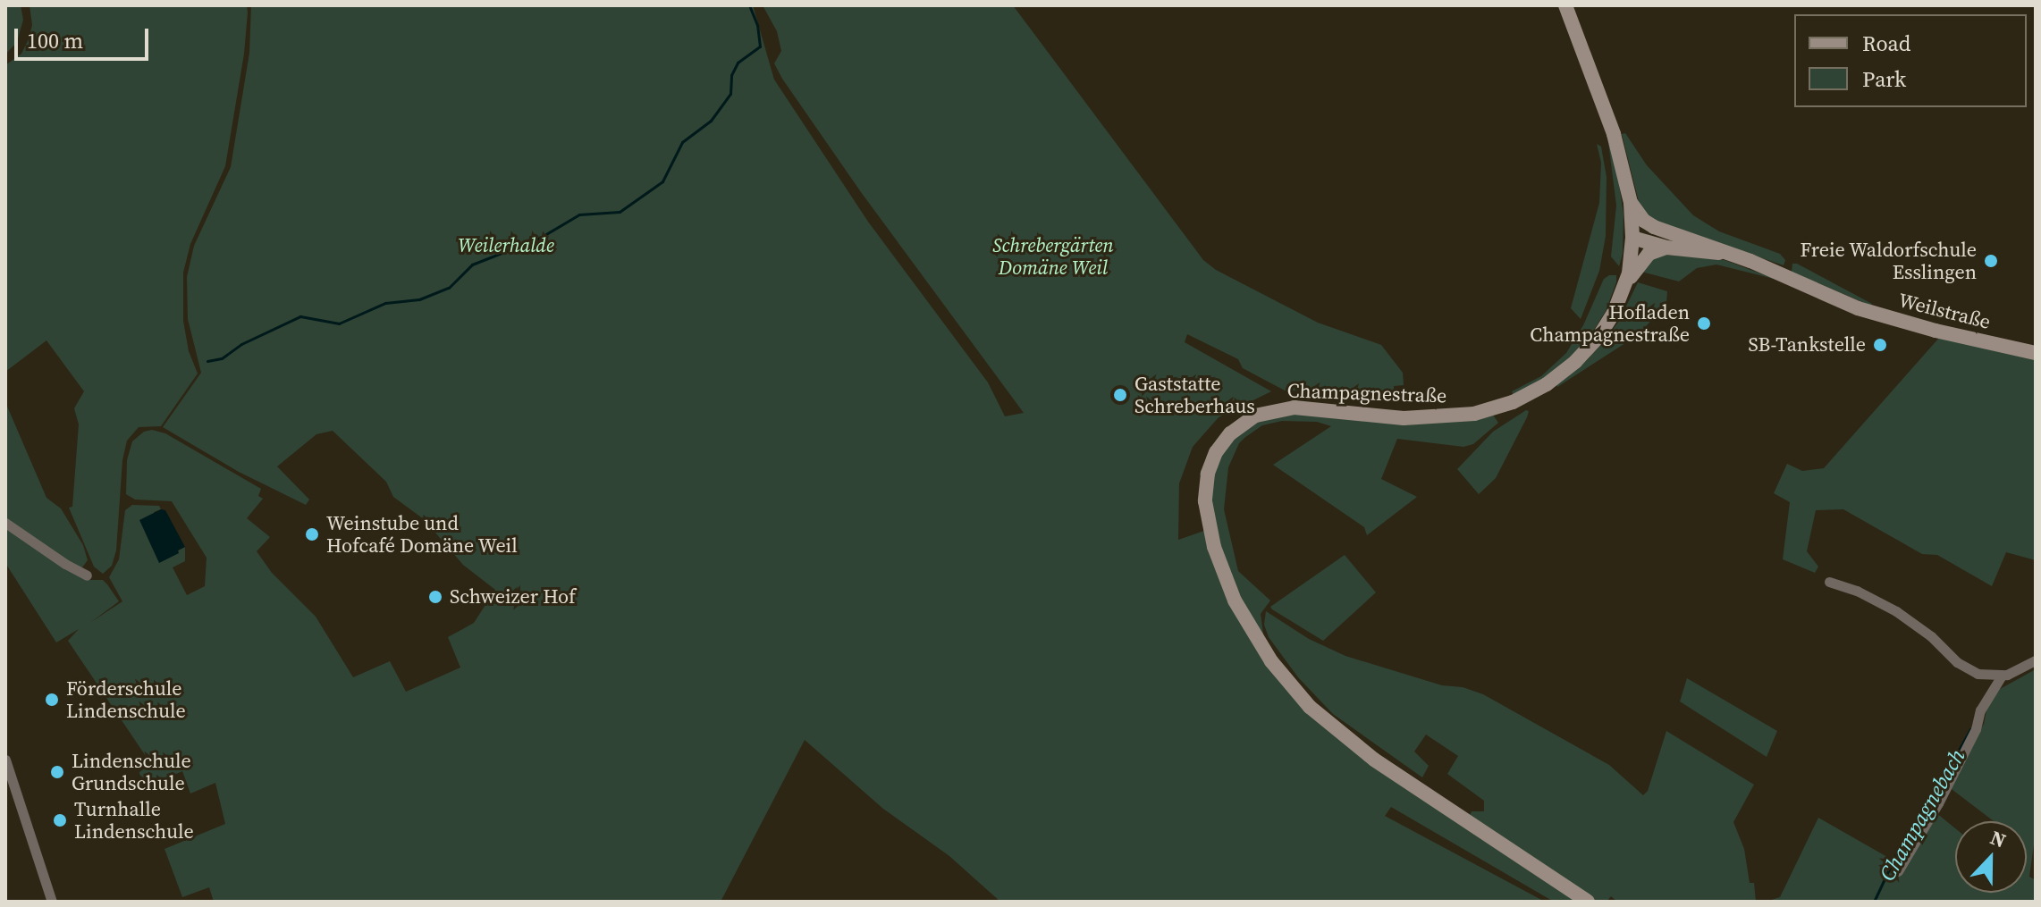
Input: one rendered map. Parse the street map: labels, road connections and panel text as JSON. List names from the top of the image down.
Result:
{
  "streets": {
    "main road": ["Weilstraße", "Champagnestraße"]
  },
  "water": ["Champagnebach"],
  "parks": ["Schrebergärten Domäne Weil", "Weilerhalde"],
  "places": [
    "Freie Waldorfschule Esslingen",
    "Hofladen Champagnestraße",
    "SB-Tankstelle",
    "Gaststatte Schreberhaus",
    "Weinstube und Hofcafé Domäne Weil",
    "Schweizer Hof",
    "Förderschule Lindenschule",
    "Lindenschule Grundschule",
    "Turnhalle Lindenschule"
  ],
  "legend": ["Road", "Park"],
  "scale_bar": "100 m",
  "north": "top"
}
